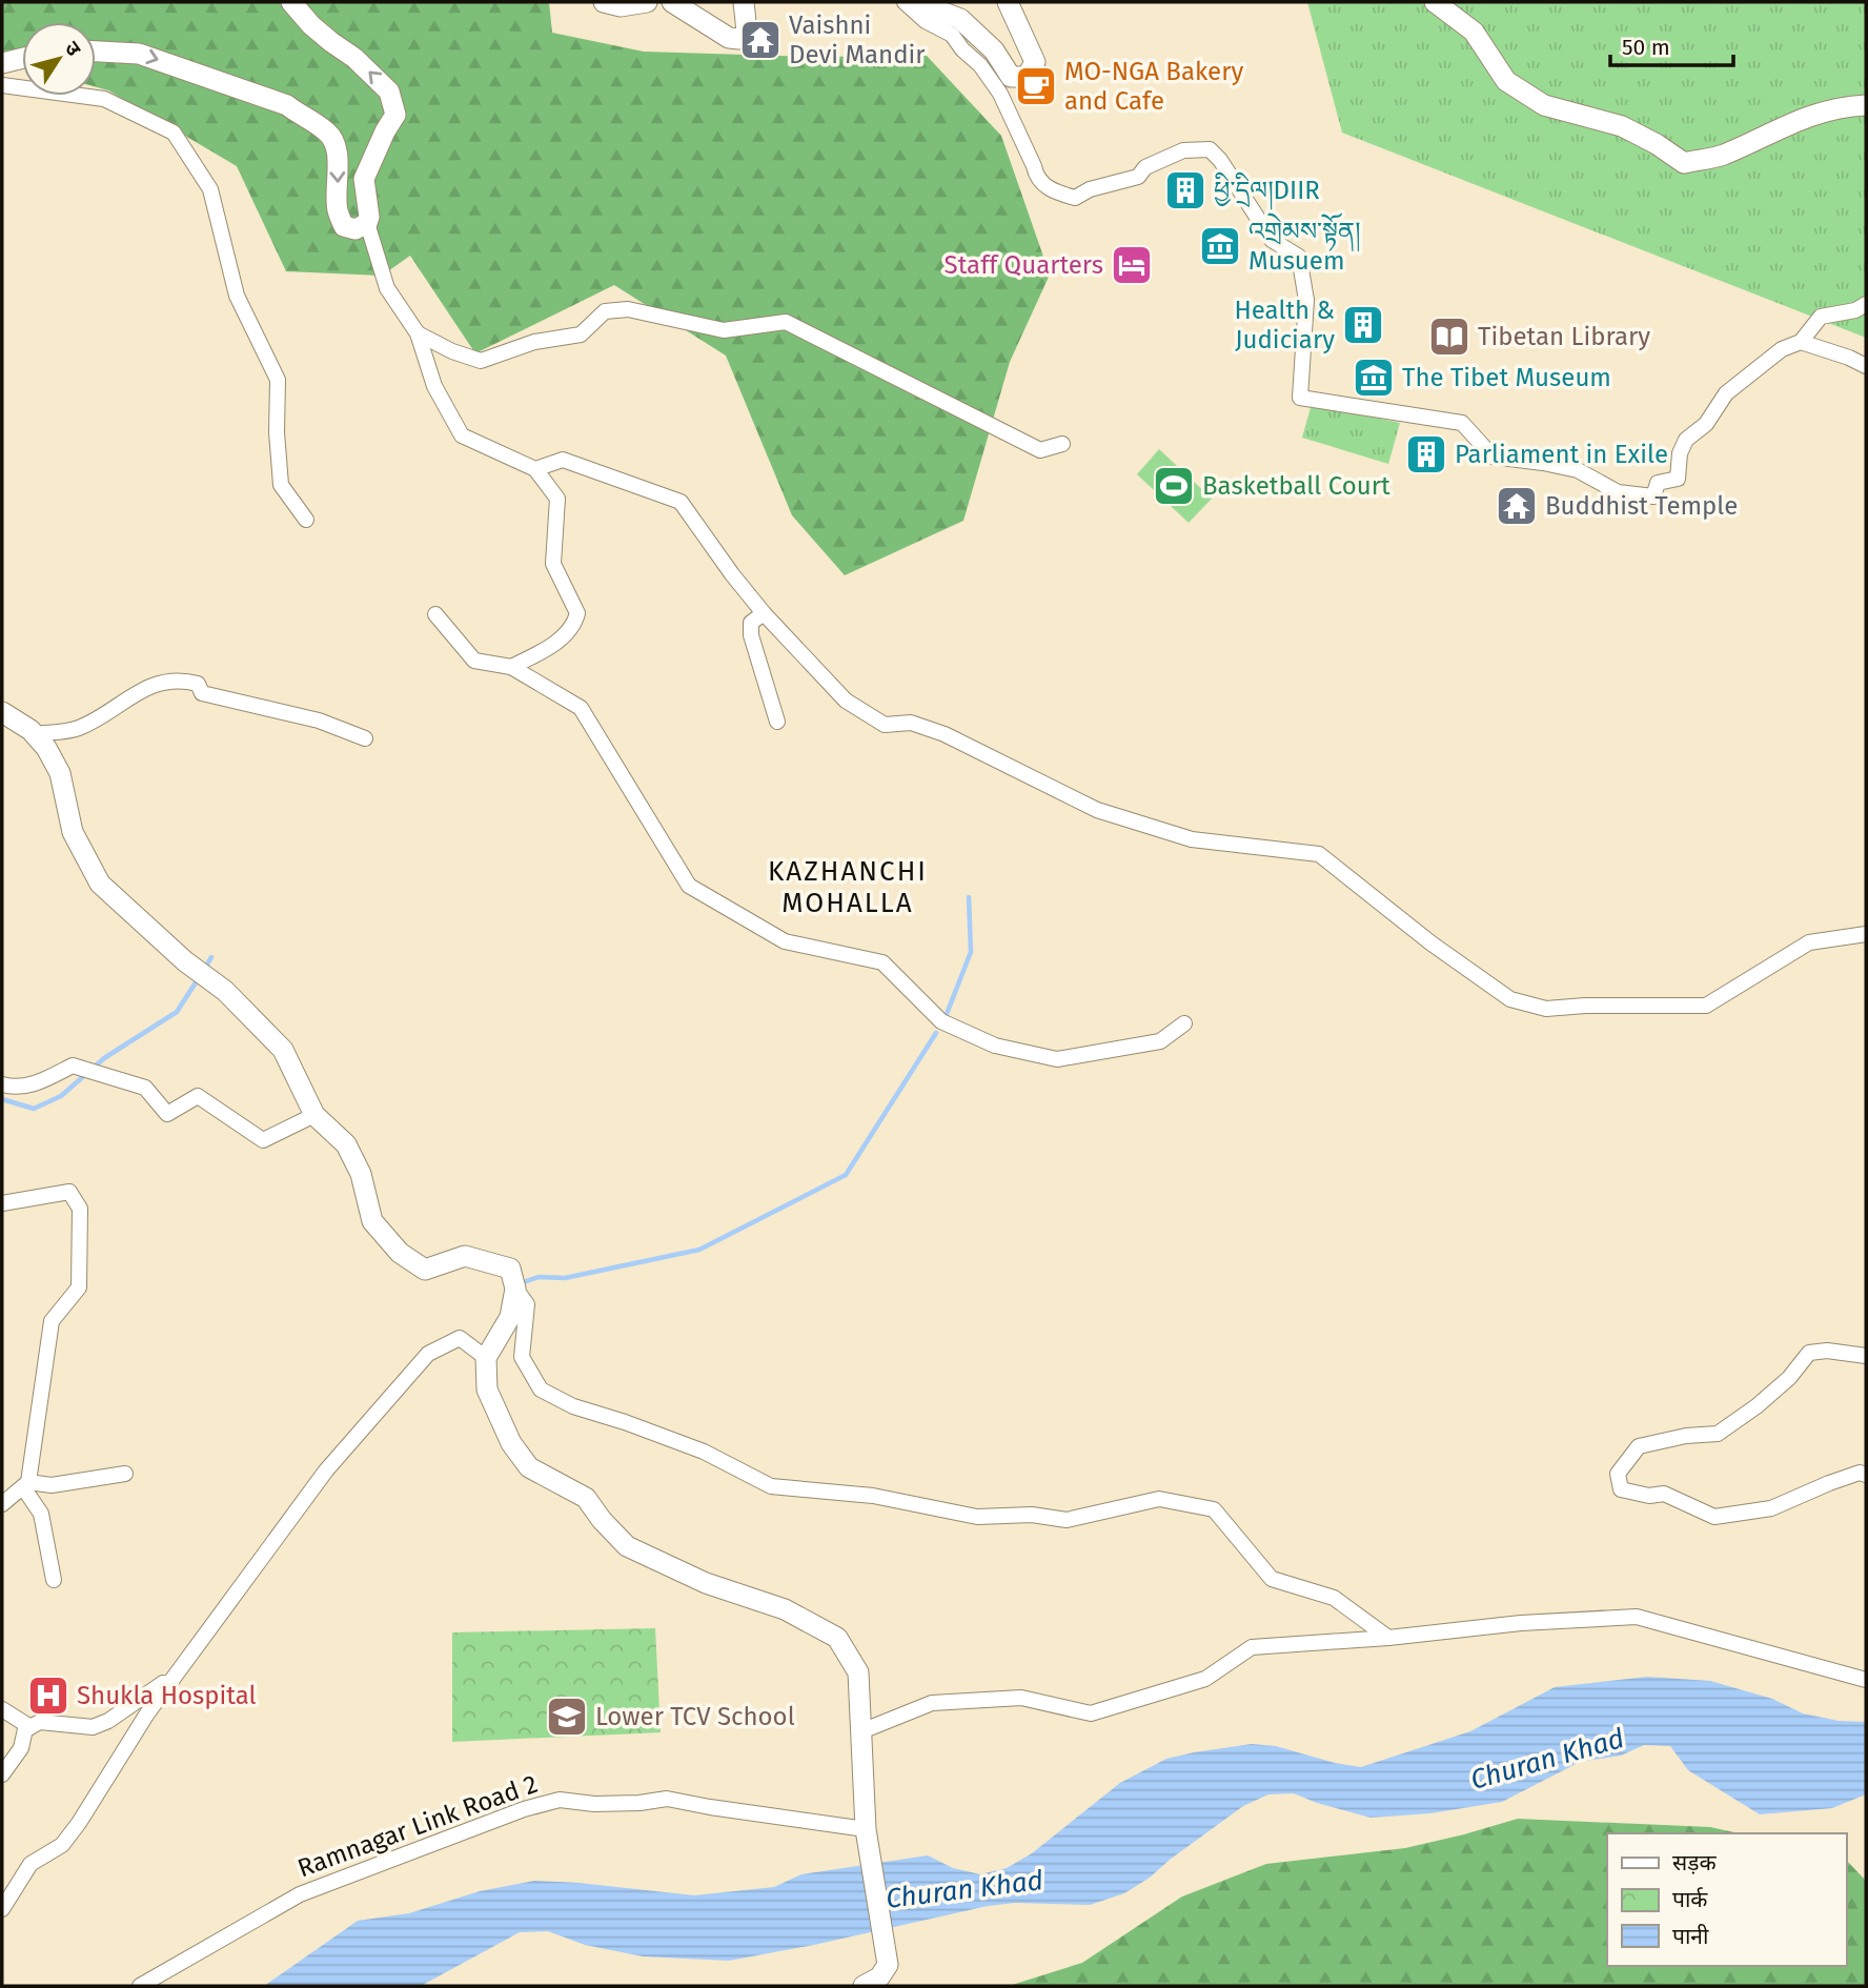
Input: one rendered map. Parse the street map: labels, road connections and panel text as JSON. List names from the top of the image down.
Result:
{
  "streets": {
    "street": ["Ramnagar Link Road 2"]
  },
  "districts": ["KAZHANCHI MOHALLA"],
  "water": ["Churan Khad"],
  "places": {
    "temple": ["Vaishni Devi Mandir", "Buddhist Temple"],
    "cafe": ["MO-NGA Bakery and Cafe"],
    "building": ["ཕྱི་དྲིལ།DIIR", "Health & Judiciary", "Parliament in Exile"],
    "museum": ["འགྲེམས་སྟོན། Musuem", "The Tibet Museum"],
    "hotel": ["Staff Quarters"],
    "library": ["Tibetan Library"],
    "sports": ["Basketball Court"],
    "hospital": ["Shukla Hospital"],
    "school or university": ["Lower TCV School"]
  },
  "legend": ["सड़क", "पार्क", "पानी"],
  "scale_bar": "50 m",
  "north": "top right"
}
